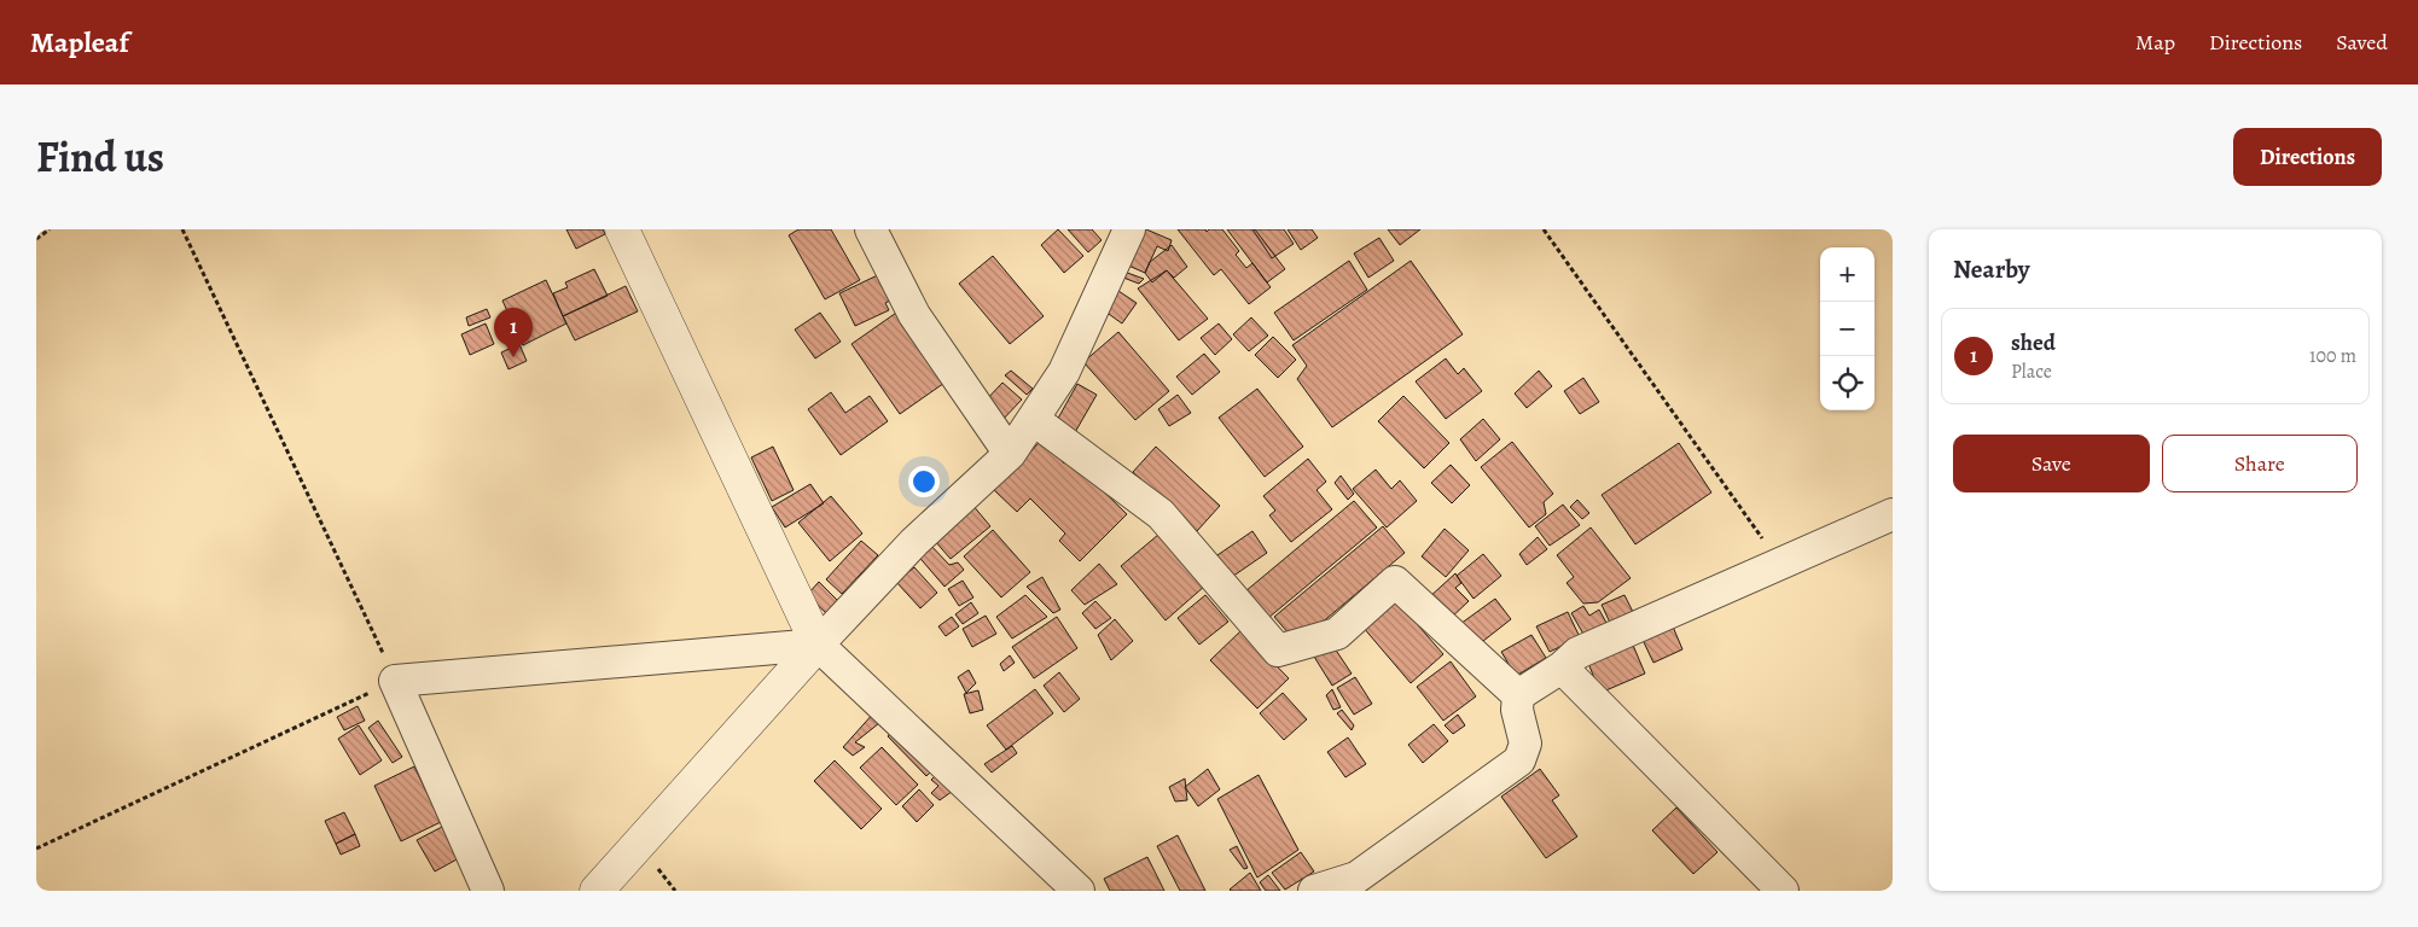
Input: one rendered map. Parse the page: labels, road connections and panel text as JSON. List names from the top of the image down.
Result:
{
  "page": {
    "header": "Mapleaf",
    "nav": ["Map", "Directions", "Saved"],
    "title": "Find us",
    "buttons": [
      "Directions",
      ["Save", "Share"]
    ],
    "heading": "Nearby",
    "map_buttons": ["+", "−"],
    "pins": "1",
    "list": [
      {
        "mark": "1",
        "name": "shed",
        "note": "Place",
        "value": "100 m"
      }
    ]
  }
}
